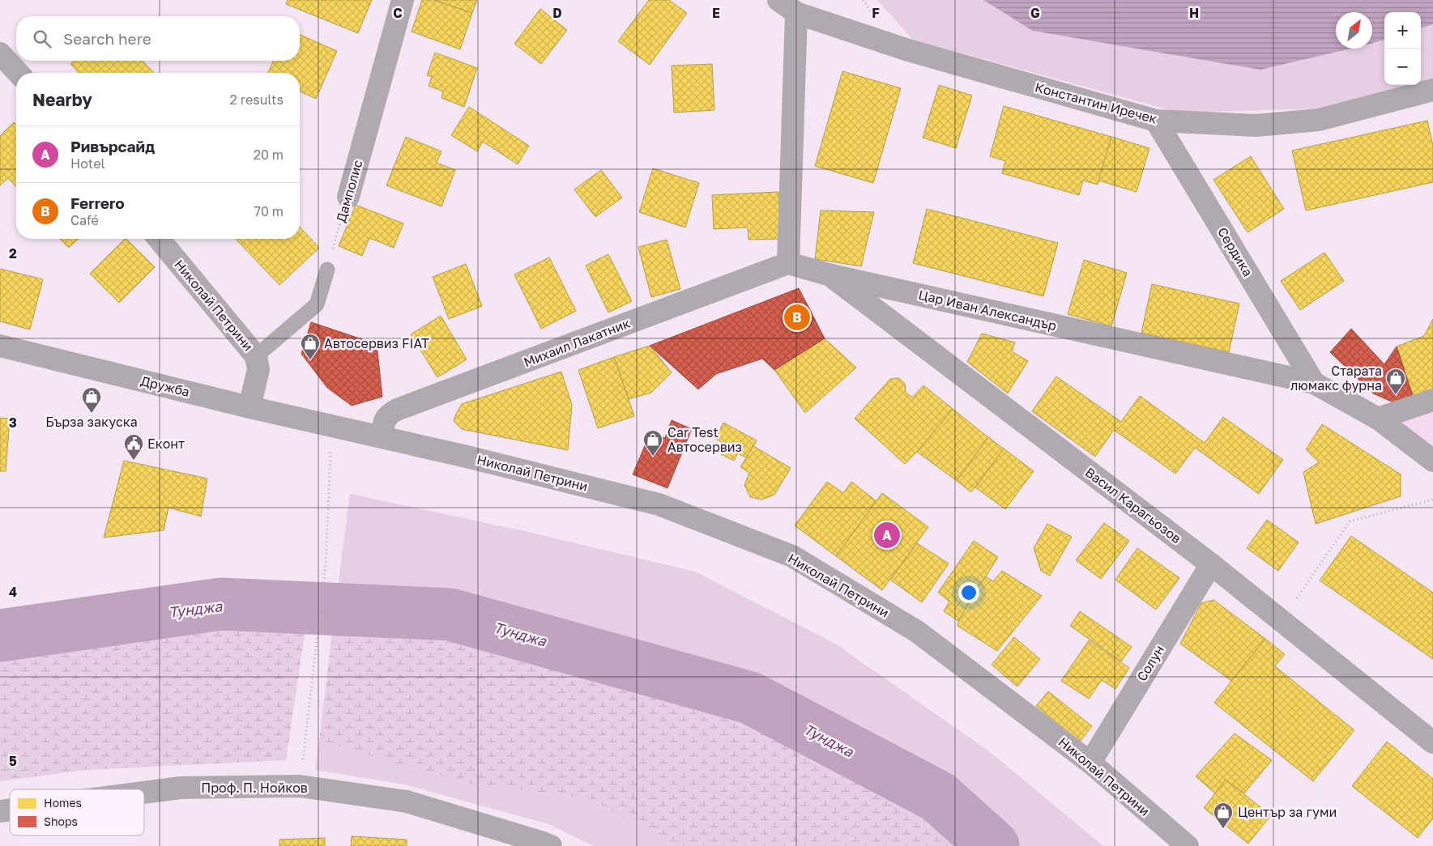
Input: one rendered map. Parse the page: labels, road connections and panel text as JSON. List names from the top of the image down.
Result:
{
  "streets": {
    "street": [
      "Константин Иречек",
      "Дамполис",
      "Сердика",
      "Николай Петрини",
      "Цар Иван Александър",
      "Михаил Лакатник",
      "Дружба",
      "Васил Карагьозов",
      "Солун",
      "Проф. П. Нойков"
    ]
  },
  "crossings": [
    ["Константин Иречек", "Сердика"],
    ["Сердика", "Цар Иван Александър"],
    ["Николай Петрини", "Михаил Лакатник"],
    ["Николай Петрини", "Дружба"],
    ["Николай Петрини", "Солун"],
    ["Цар Иван Александър", "Михаил Лакатник"],
    ["Цар Иван Александър", "Васил Карагьозов"],
    ["Васил Карагьозов", "Солун"]
  ],
  "water": ["Тунджа"],
  "places": {
    "shop": [
      "Автосервиз FIAT",
      "Старата люмакс фурна",
      "Бърза закуска",
      "Car Test Автосервиз",
      "Център за гуми"
    ],
    "public building": ["Еконт"]
  },
  "legend": ["Homes", "Shops"],
  "north": "top right",
  "page": {
    "map_buttons": ["+", "−"],
    "search": "Search here",
    "heading": ["Nearby", "2 results"],
    "list": [
      {
        "mark": "A",
        "name": "Ривърсайд",
        "note": "Hotel",
        "value": "20 m"
      },
      {
        "mark": "B",
        "name": "Ferrero",
        "note": "Café",
        "value": "70 m"
      }
    ],
    "pins": ["B", "A"]
  },
  "grid": {
    "columns": [
      "C",
      "D",
      "E",
      "F",
      "G",
      "H"
    ],
    "rows": [
      "2",
      "3",
      "4",
      "5"
    ]
  }
}
